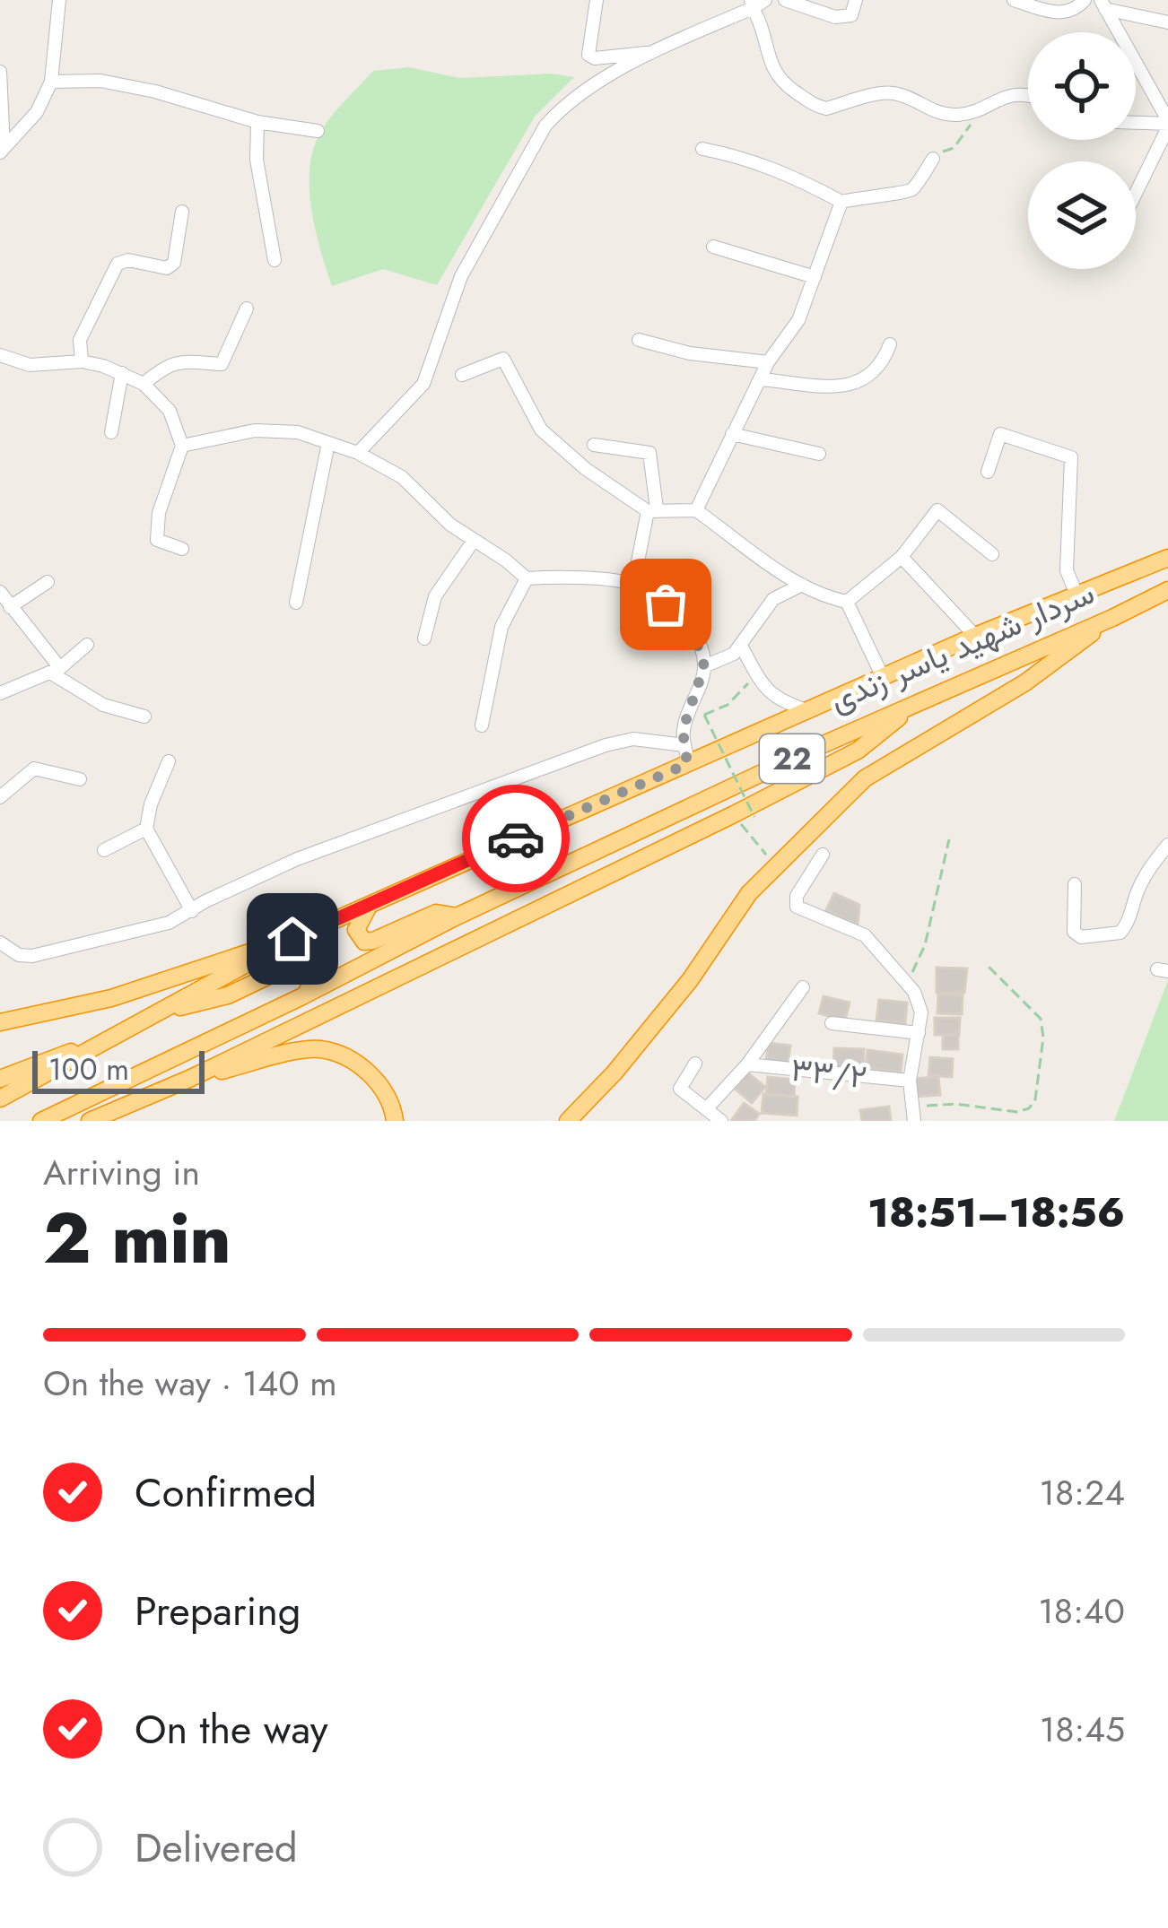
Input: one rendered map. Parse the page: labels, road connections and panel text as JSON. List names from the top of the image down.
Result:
{
  "streets": {
    "highway": ["سردار شهید یاسر زندی", "22"],
    "street": ["۳۳/۲"]
  },
  "scale_bar": "100 m",
  "page": {
    "scale": "100 m",
    "heading": ["2 min", "Arriving in", "18:51–18:56"],
    "bar": "On the way · 140 m",
    "list": [
      ["Confirmed", "18:24"],
      ["Preparing", "18:40"],
      ["On the way", "18:45"],
      "Delivered"
    ]
  }
}
